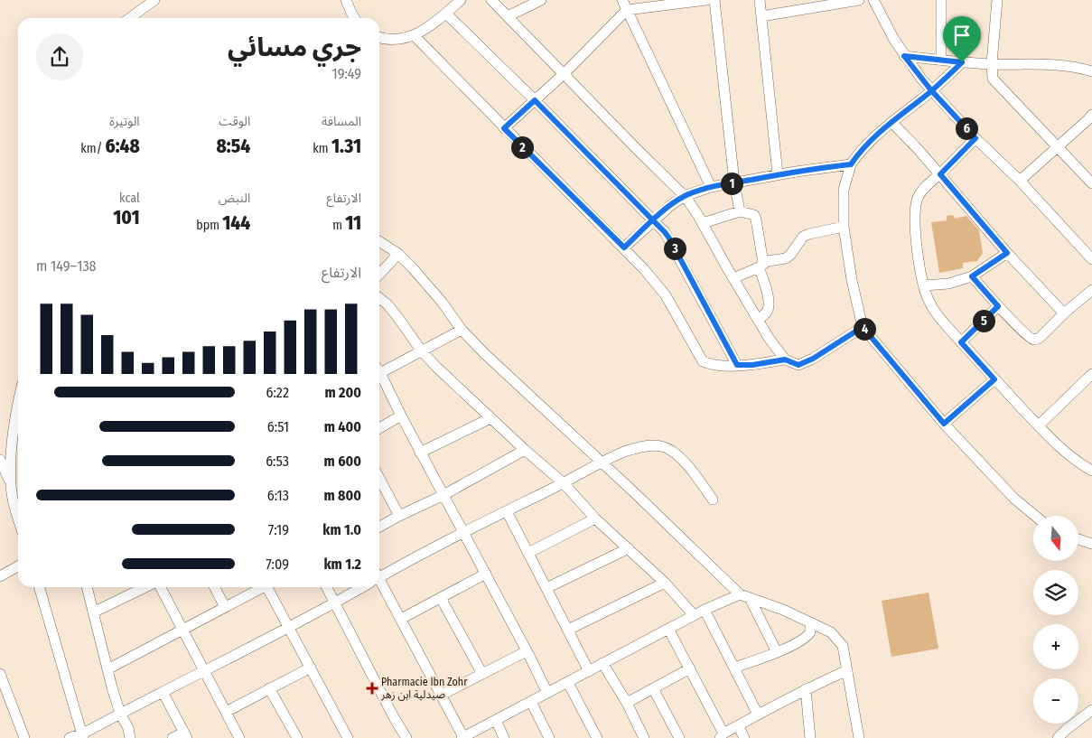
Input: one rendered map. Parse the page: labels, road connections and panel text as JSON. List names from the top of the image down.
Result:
{
  "places": {
    "health": ["Pharmacie Ibn Zohr صيدلية ابن زهر"]
  },
  "north": "bottom",
  "page": {
    "heading": ["جري مسائي", "19:49"],
    "stats": [
      ["المسافة", "1.31 km"],
      ["الوقت", "8:54"],
      ["الوتيرة", "6:48 /km"],
      ["الارتفاع", "11 m"],
      ["النبض", "144 bpm"],
      ["kcal", "101"]
    ],
    "pins": [
      "6",
      "2",
      "1",
      "3",
      "5",
      "4"
    ],
    "chart": ["الارتفاع", "138–149 m"],
    "list": [
      {
        "name": "200 m",
        "note": "6:22"
      },
      {
        "name": "400 m",
        "note": "6:51"
      },
      {
        "name": "600 m",
        "note": "6:53"
      },
      {
        "name": "800 m",
        "note": "6:13"
      },
      {
        "name": "1.0 km",
        "note": "7:19"
      },
      {
        "name": "1.2 km",
        "note": "7:09"
      }
    ],
    "map_buttons": ["+", "−"]
  }
}
